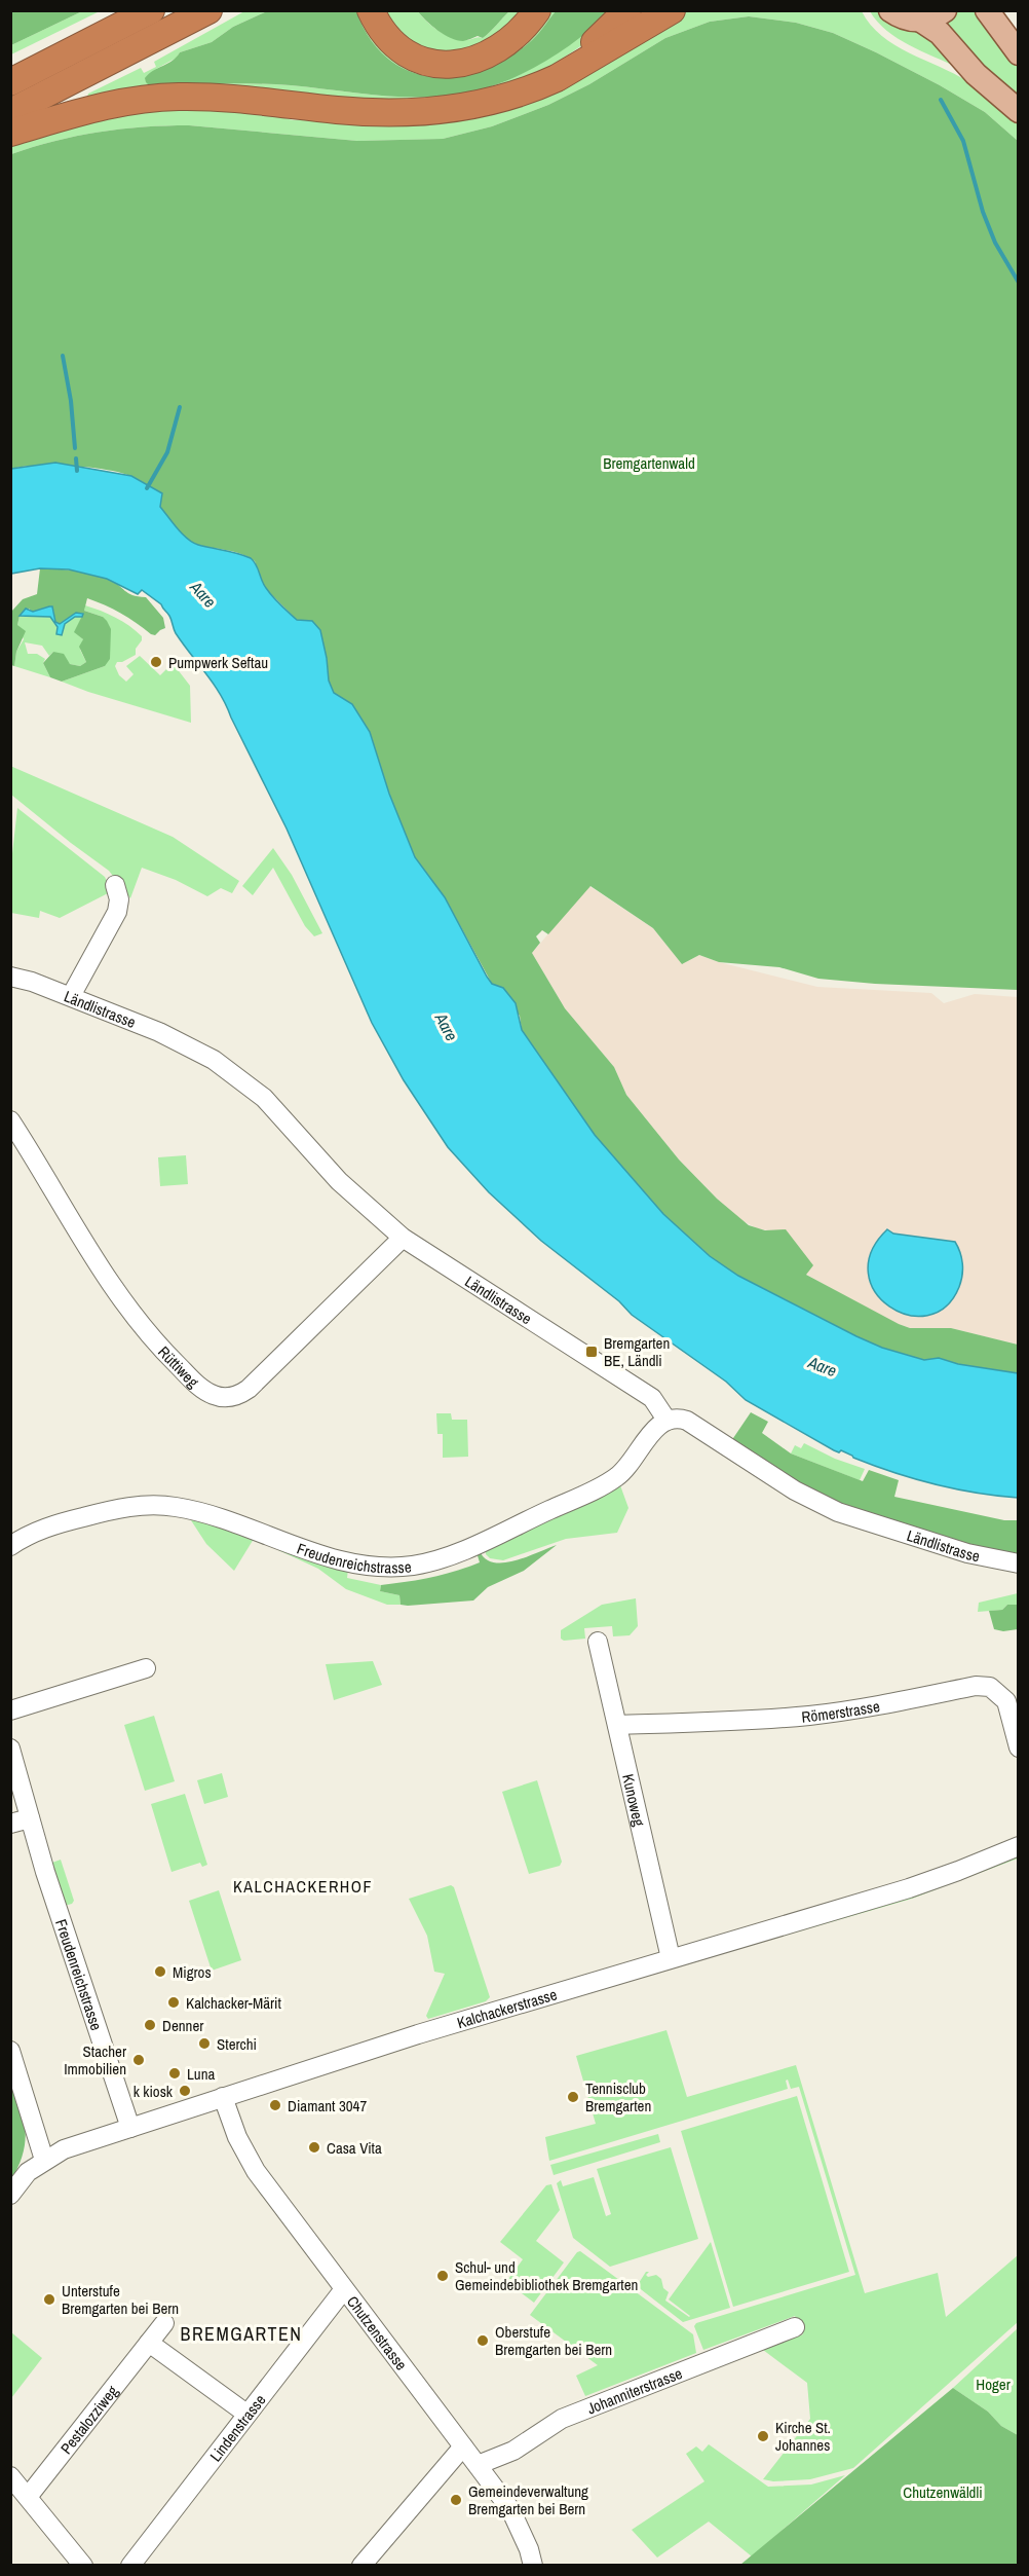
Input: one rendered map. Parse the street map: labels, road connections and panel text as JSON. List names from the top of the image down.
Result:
{
  "streets": {
    "street": [
      "Ländlistrasse",
      "Rüttiweg",
      "Freudenreichstrasse",
      "Römerstrasse",
      "Kunoweg",
      "Kalchackerstrasse",
      "Chutzenstrasse",
      "Johanniterstrasse",
      "Pestalozziweg",
      "Lindenstrasse"
    ]
  },
  "crossings": [
    ["Ländlistrasse", "Rüttiweg"],
    ["Ländlistrasse", "Freudenreichstrasse"],
    ["Freudenreichstrasse", "Kalchackerstrasse"],
    ["Römerstrasse", "Kunoweg"],
    ["Kunoweg", "Kalchackerstrasse"],
    ["Kalchackerstrasse", "Chutzenstrasse"],
    ["Chutzenstrasse", "Johanniterstrasse"],
    ["Chutzenstrasse", "Lindenstrasse"]
  ],
  "districts": ["KALCHACKERHOF", "BREMGARTEN"],
  "water": ["Aare"],
  "parks": ["Bremgartenwald", "Hoger", "Chutzenwäldli"],
  "places": {
    "other": [
      "Pumpwerk Seftau",
      "Migros",
      "Kalchacker-Märit",
      "Denner",
      "Sterchi",
      "Stacher Immobilien",
      "Luna",
      "k kiosk",
      "Tennisclub Bremgarten",
      "Diamant 3047",
      "Casa Vita",
      "Schul- und Gemeindebibliothek Bremgarten",
      "Unterstufe Bremgarten bei Bern",
      "Oberstufe Bremgarten bei Bern",
      "Kirche St. Johannes",
      "Gemeindeverwaltung Bremgarten bei Bern"
    ],
    "transit": ["Bremgarten BE, Ländli"]
  }
}
